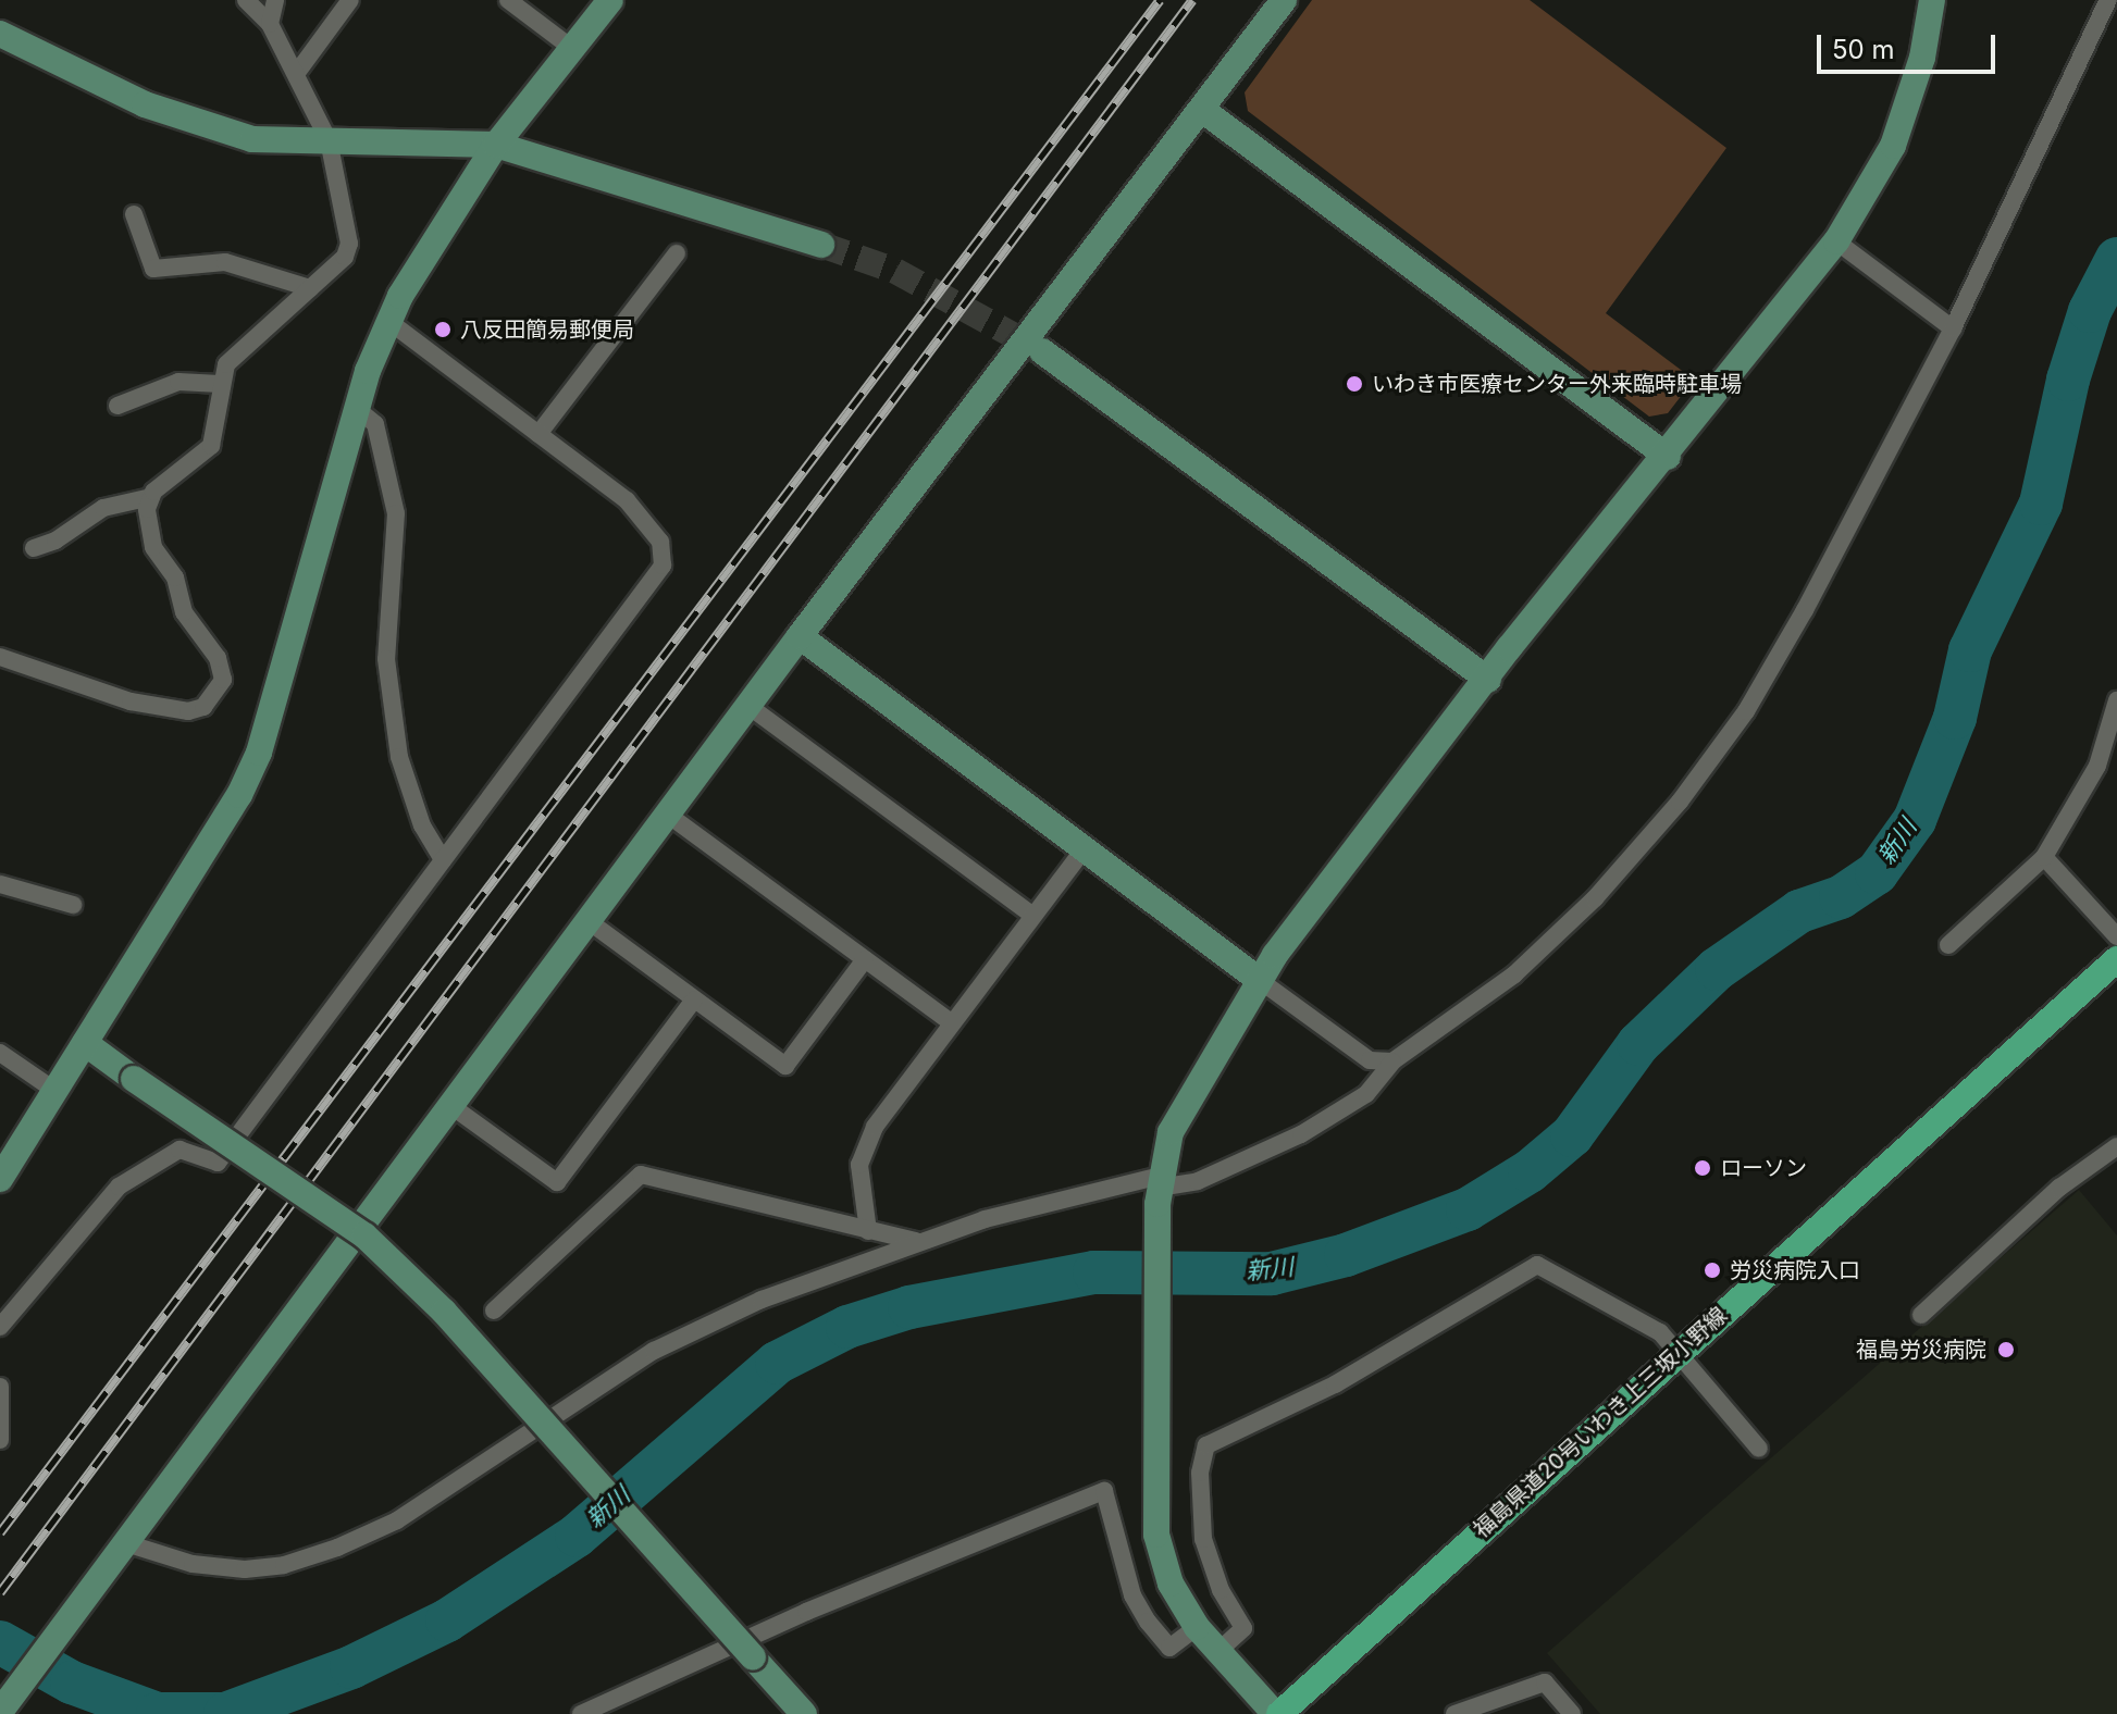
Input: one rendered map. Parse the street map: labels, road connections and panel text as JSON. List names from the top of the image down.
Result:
{
  "streets": {
    "main road": ["福島県道20号いわき上三坂小野線"]
  },
  "water": ["新川"],
  "places": [
    "八反田簡易郵便局",
    "いわき市医療センター外来臨時駐車場",
    "ローソン",
    "労災病院入口",
    "福島労災病院"
  ],
  "scale_bar": "50 m"
}
